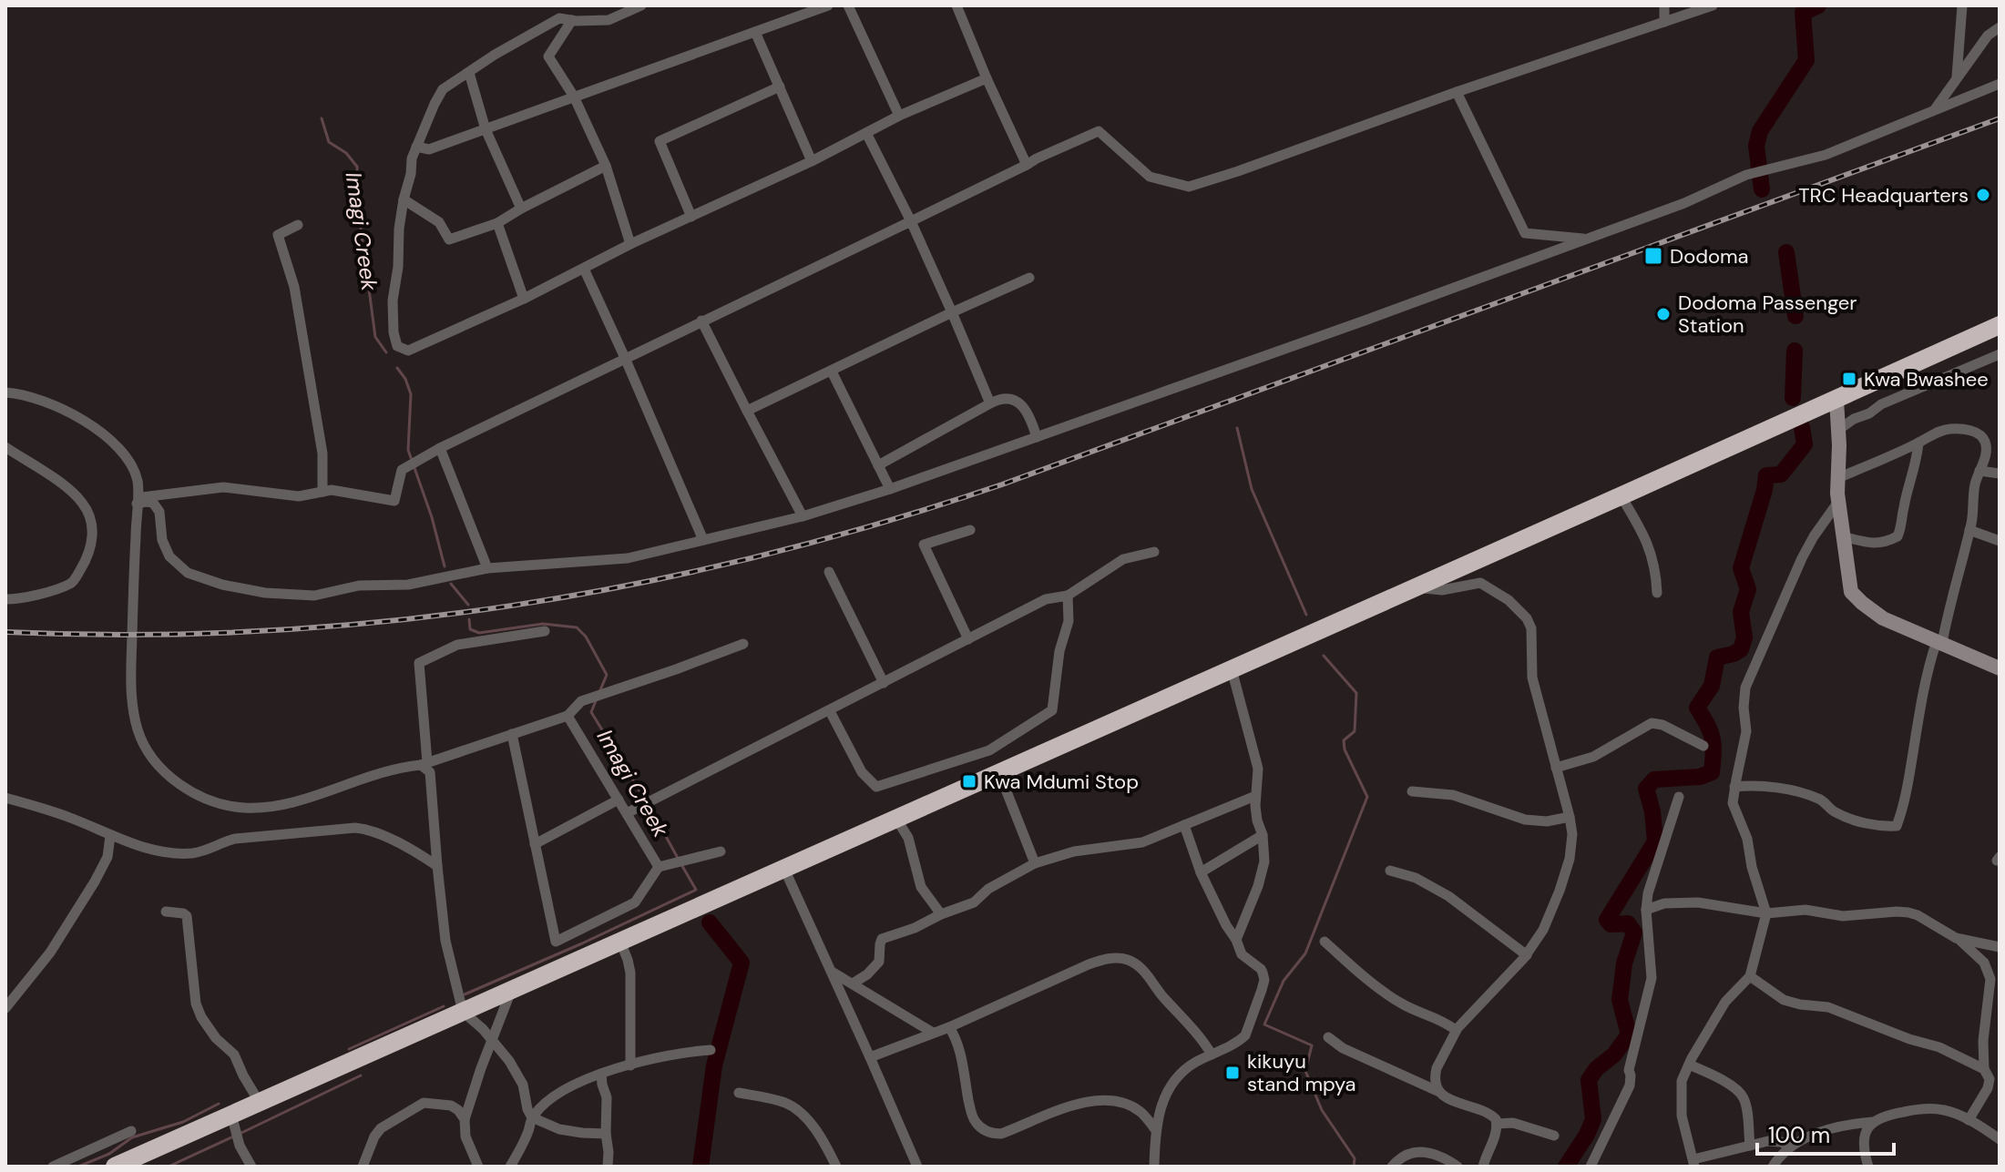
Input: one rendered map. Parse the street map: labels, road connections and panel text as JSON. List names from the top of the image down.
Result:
{
  "water": ["Imagi Creek"],
  "places": {
    "other": ["TRC Headquarters", "Dodoma Passenger Station"],
    "transit": [
      "Dodoma",
      "Kwa Bwashee",
      "Kwa Mdumi Stop",
      "kikuyu stand mpya"
    ]
  },
  "scale_bar": "100 m"
}
